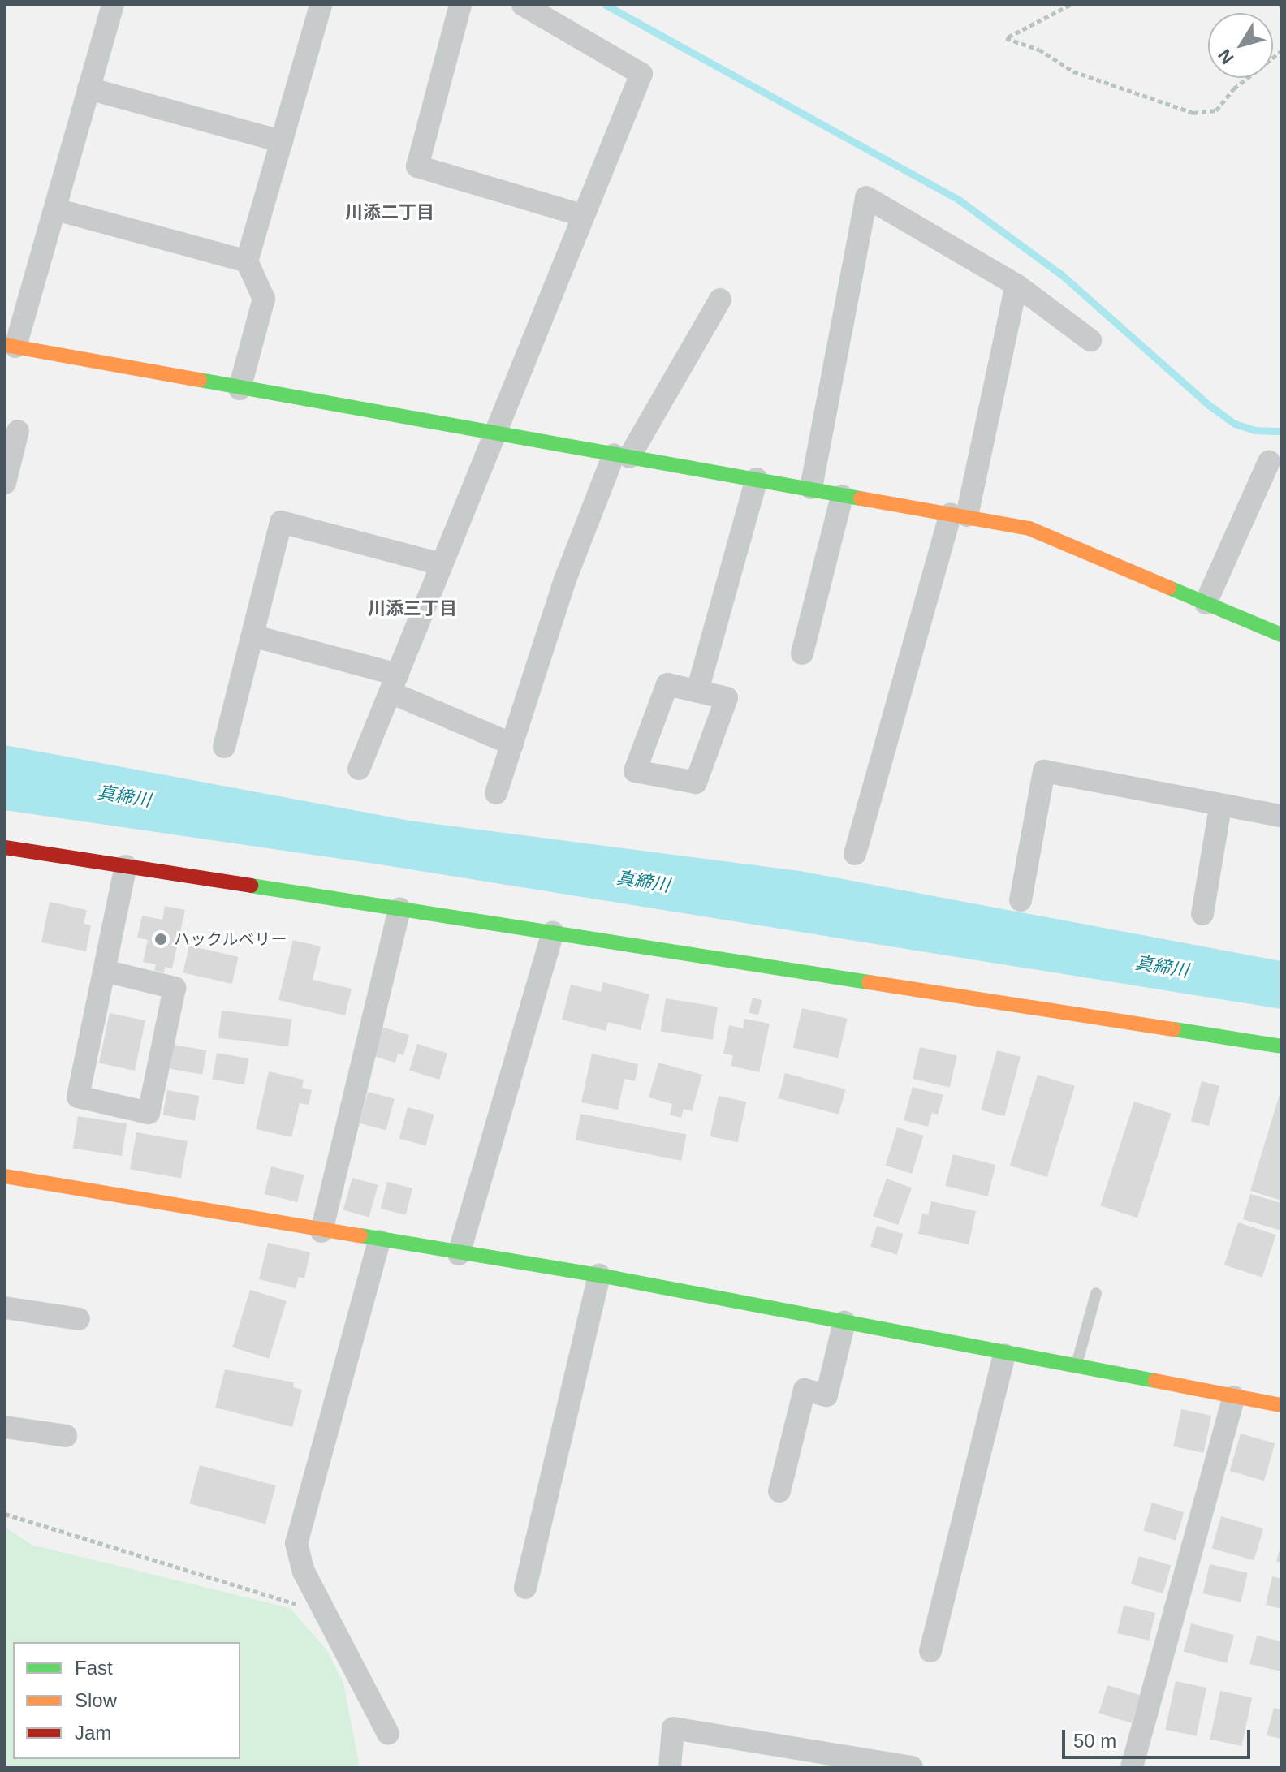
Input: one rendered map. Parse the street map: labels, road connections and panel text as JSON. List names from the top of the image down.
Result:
{
  "districts": ["川添二丁目", "川添三丁目"],
  "water": ["真締川"],
  "places": ["ハックルベリー"],
  "legend": ["Fast", "Slow", "Jam"],
  "scale_bar": "50 m",
  "north": "bottom left"
}
